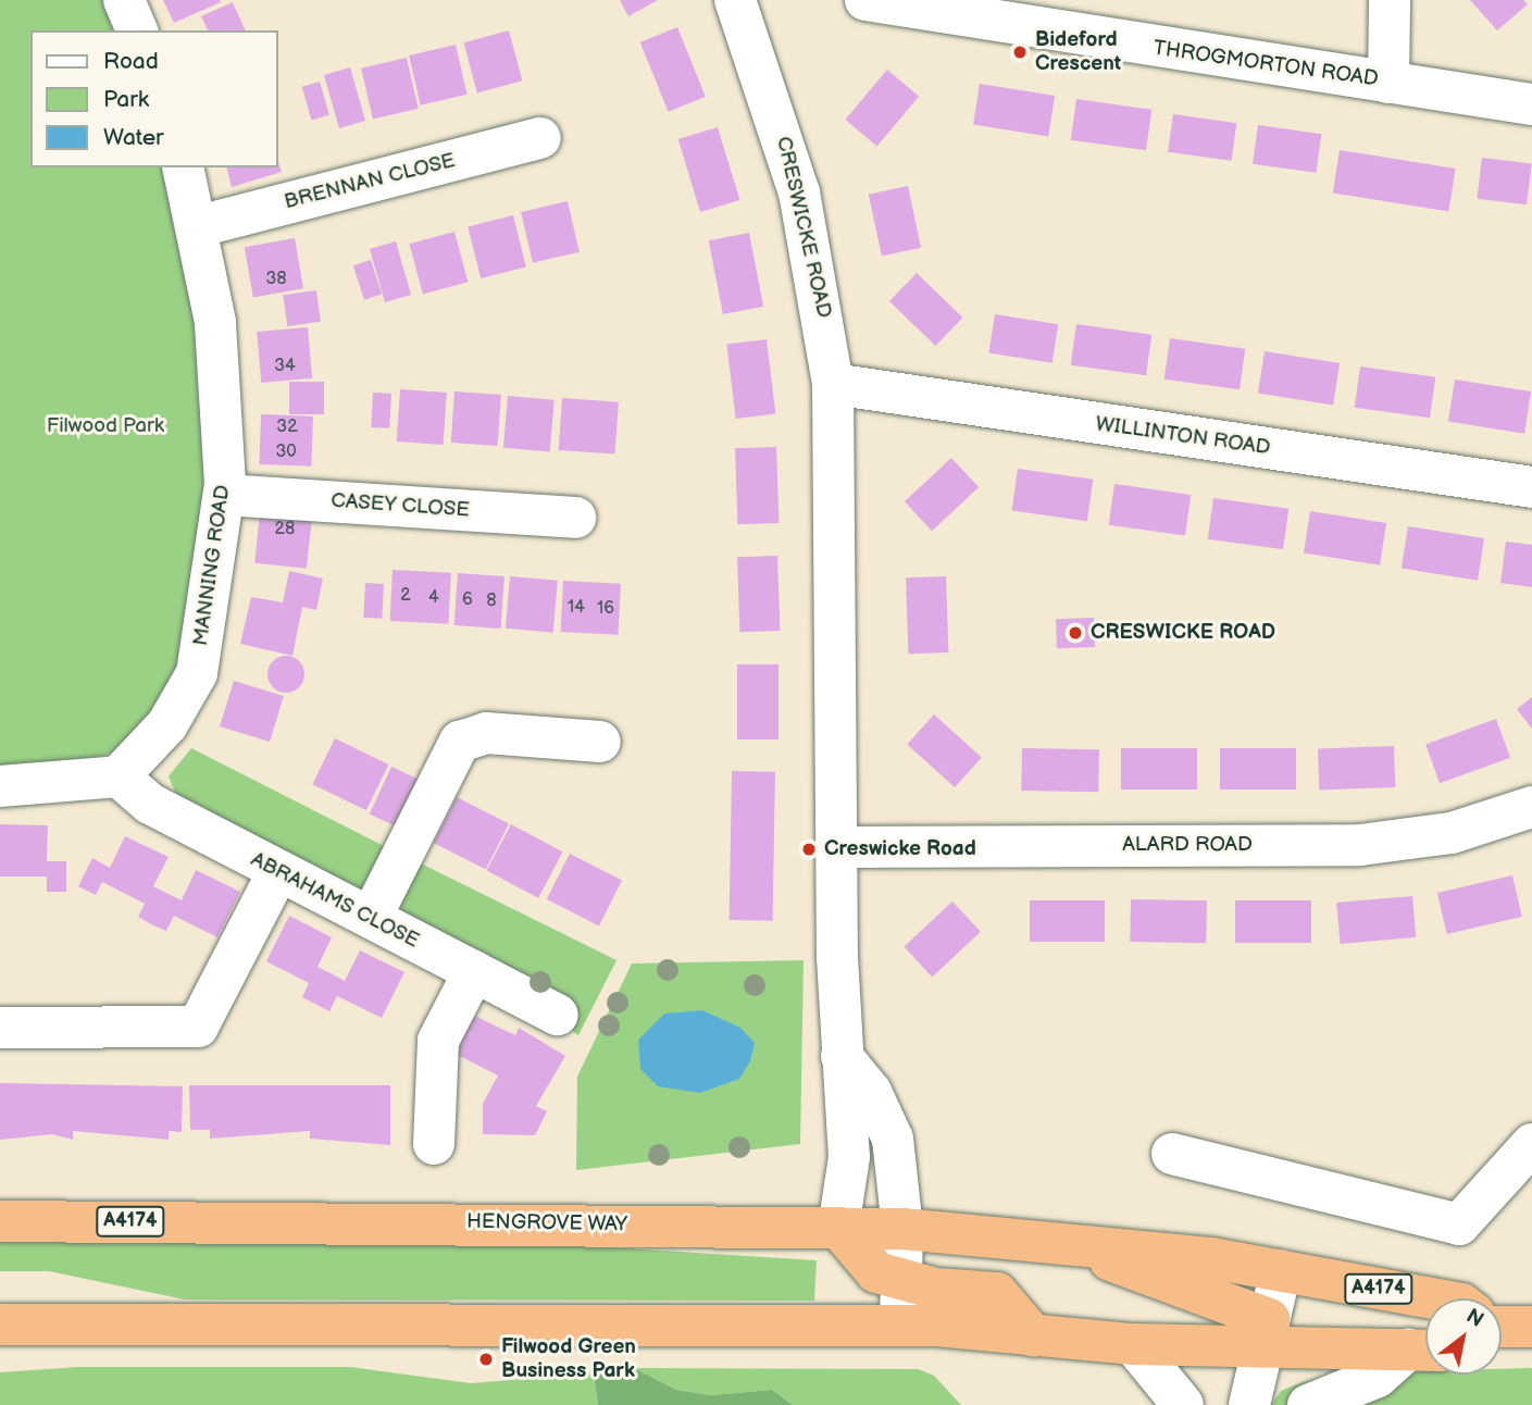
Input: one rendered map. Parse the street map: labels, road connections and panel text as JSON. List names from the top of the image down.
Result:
{
  "streets": {
    "highway": ["A4174", "HENGROVE WAY"],
    "street": [
      "THROGMORTON ROAD",
      "BRENNAN CLOSE",
      "CRESWICKE ROAD",
      "WILLINTON ROAD",
      "CASEY CLOSE",
      "MANNING ROAD",
      "ALARD ROAD",
      "ABRAHAMS CLOSE"
    ]
  },
  "crossings": [
    ["BRENNAN CLOSE", "MANNING ROAD"],
    ["CRESWICKE ROAD", "WILLINTON ROAD"],
    ["CRESWICKE ROAD", "ALARD ROAD"],
    ["CRESWICKE ROAD", "HENGROVE WAY"],
    ["CASEY CLOSE", "MANNING ROAD"],
    ["MANNING ROAD", "ABRAHAMS CLOSE"],
    ["A4174", "HENGROVE WAY"]
  ],
  "parks": ["Filwood Park"],
  "places": [
    "Bideford Crescent",
    "CRESWICKE ROAD",
    "Creswicke Road",
    "Filwood Green Business Park"
  ],
  "house_numbers": [
    "38",
    "34",
    "32",
    "30",
    "28",
    "2",
    "4",
    "6",
    "8",
    "14",
    "16"
  ],
  "legend": ["Road", "Park", "Water"],
  "north": "top right"
}
